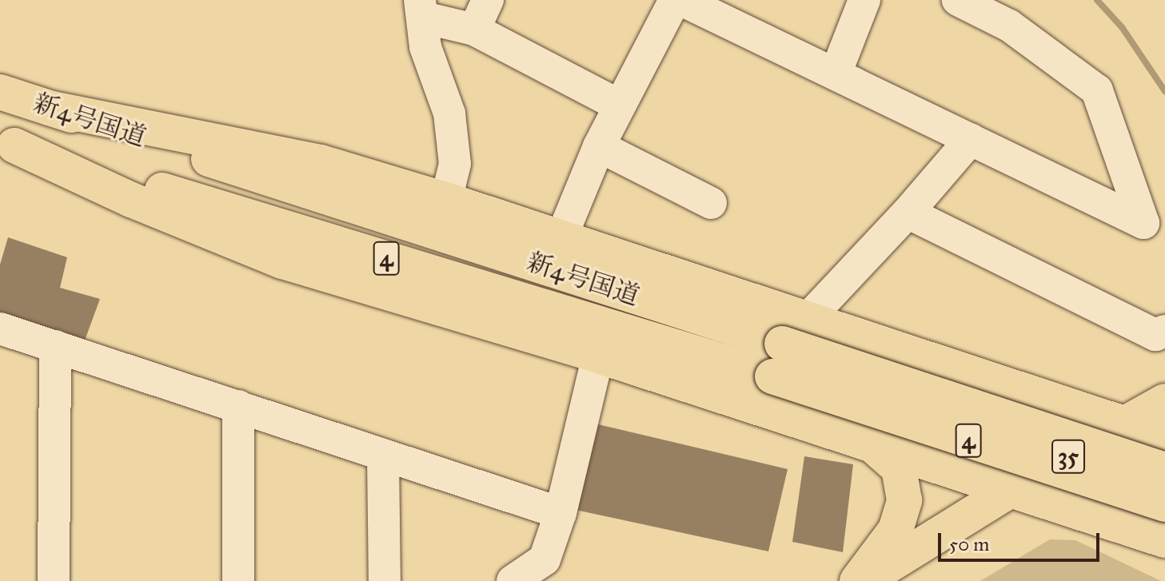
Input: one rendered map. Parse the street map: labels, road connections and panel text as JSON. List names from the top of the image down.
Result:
{
  "streets": {
    "main road": ["新4号国道", "4", "35"]
  },
  "scale_bar": "50 m"
}
